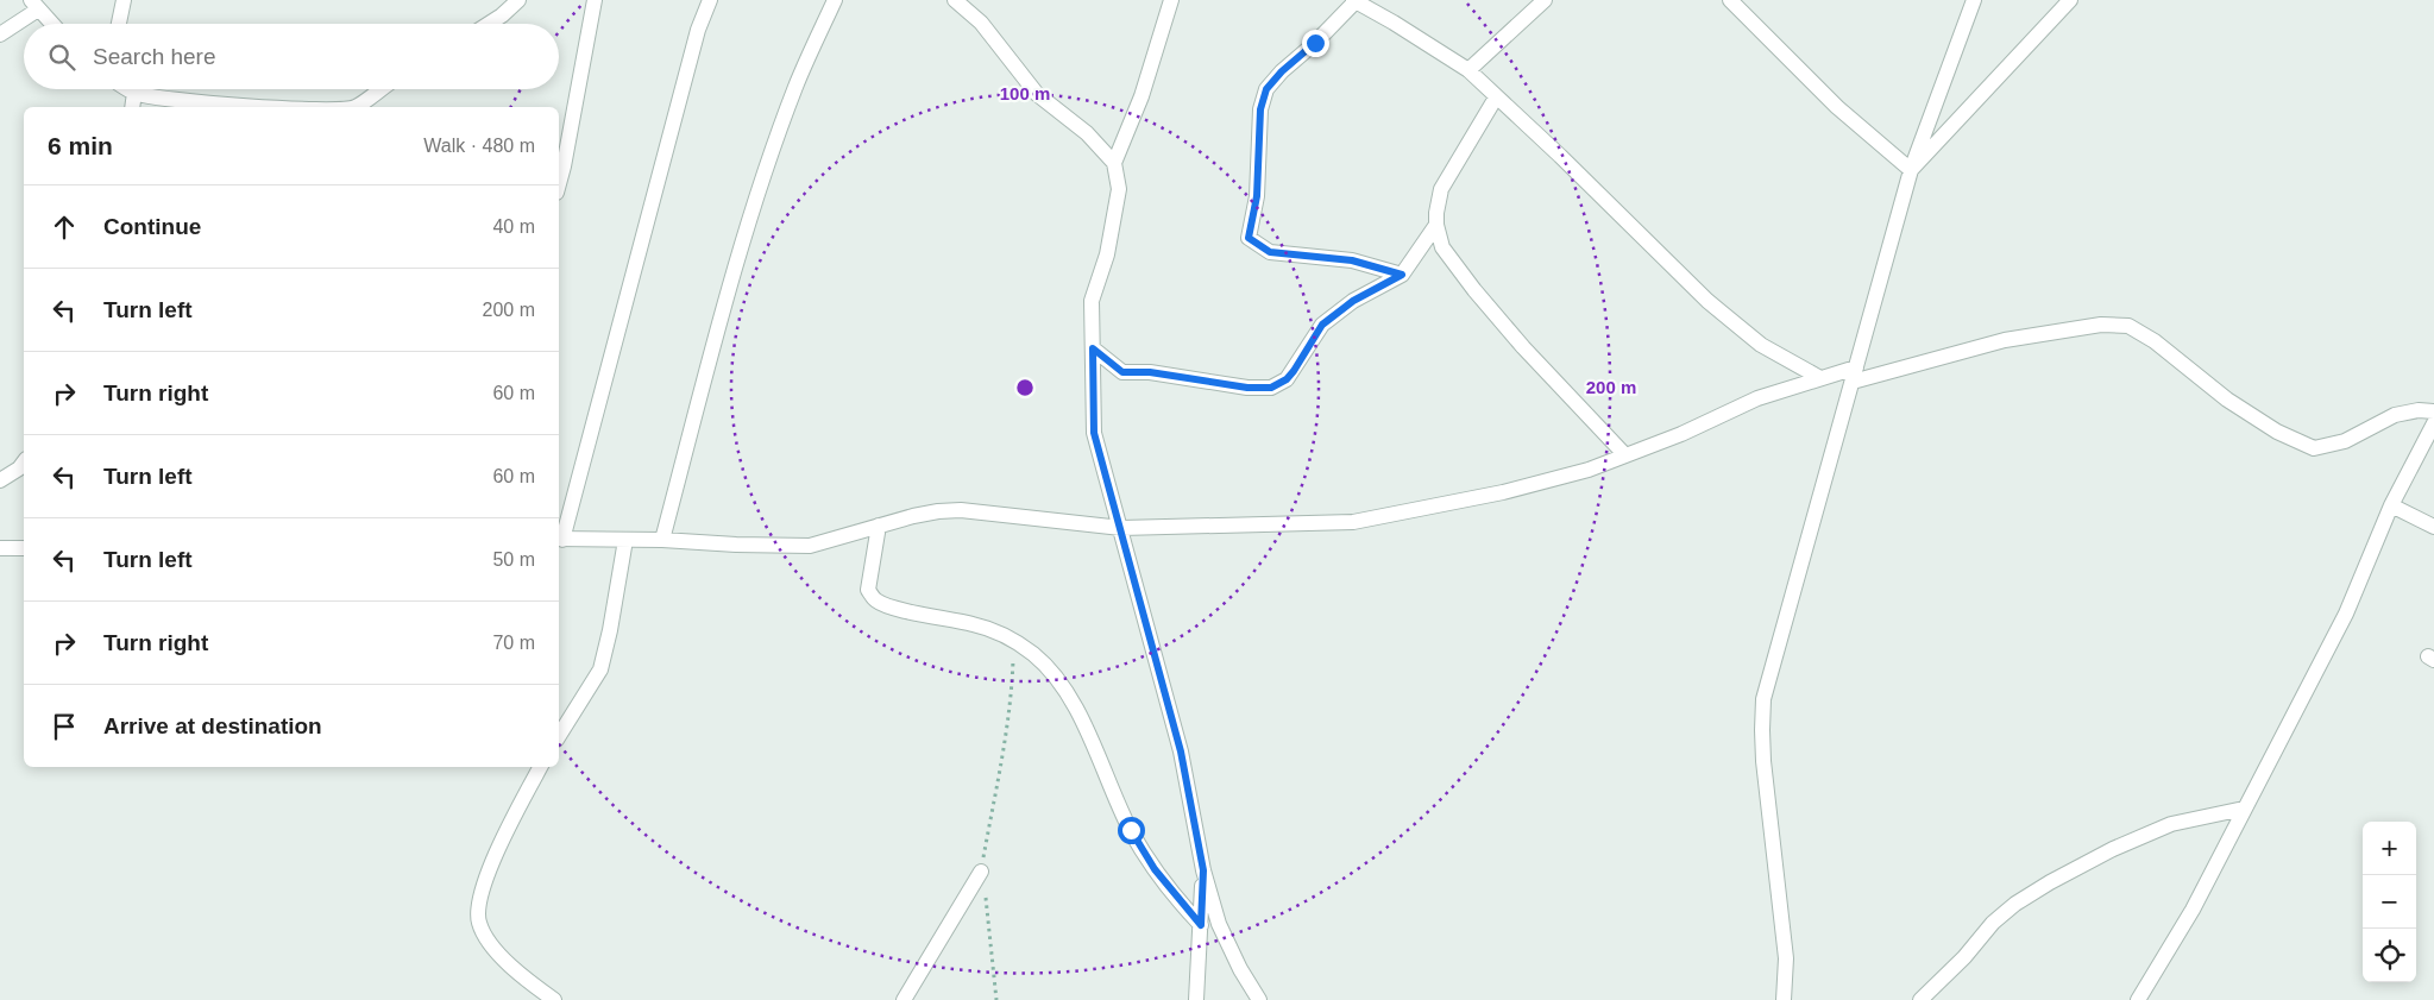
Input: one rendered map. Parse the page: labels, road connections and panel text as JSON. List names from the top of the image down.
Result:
{
  "page": {
    "search": "Search here",
    "heading": ["6 min", "Walk · 480 m"],
    "list": [
      ["Continue", "40 m"],
      ["Turn left", "200 m"],
      ["Turn right", "60 m"],
      ["Turn left", "60 m"],
      ["Turn left", "50 m"],
      ["Turn right", "70 m"],
      "Arrive at destination"
    ],
    "map_buttons": ["+", "−"]
  },
  "rings": ["100 m", "200 m"]
}
